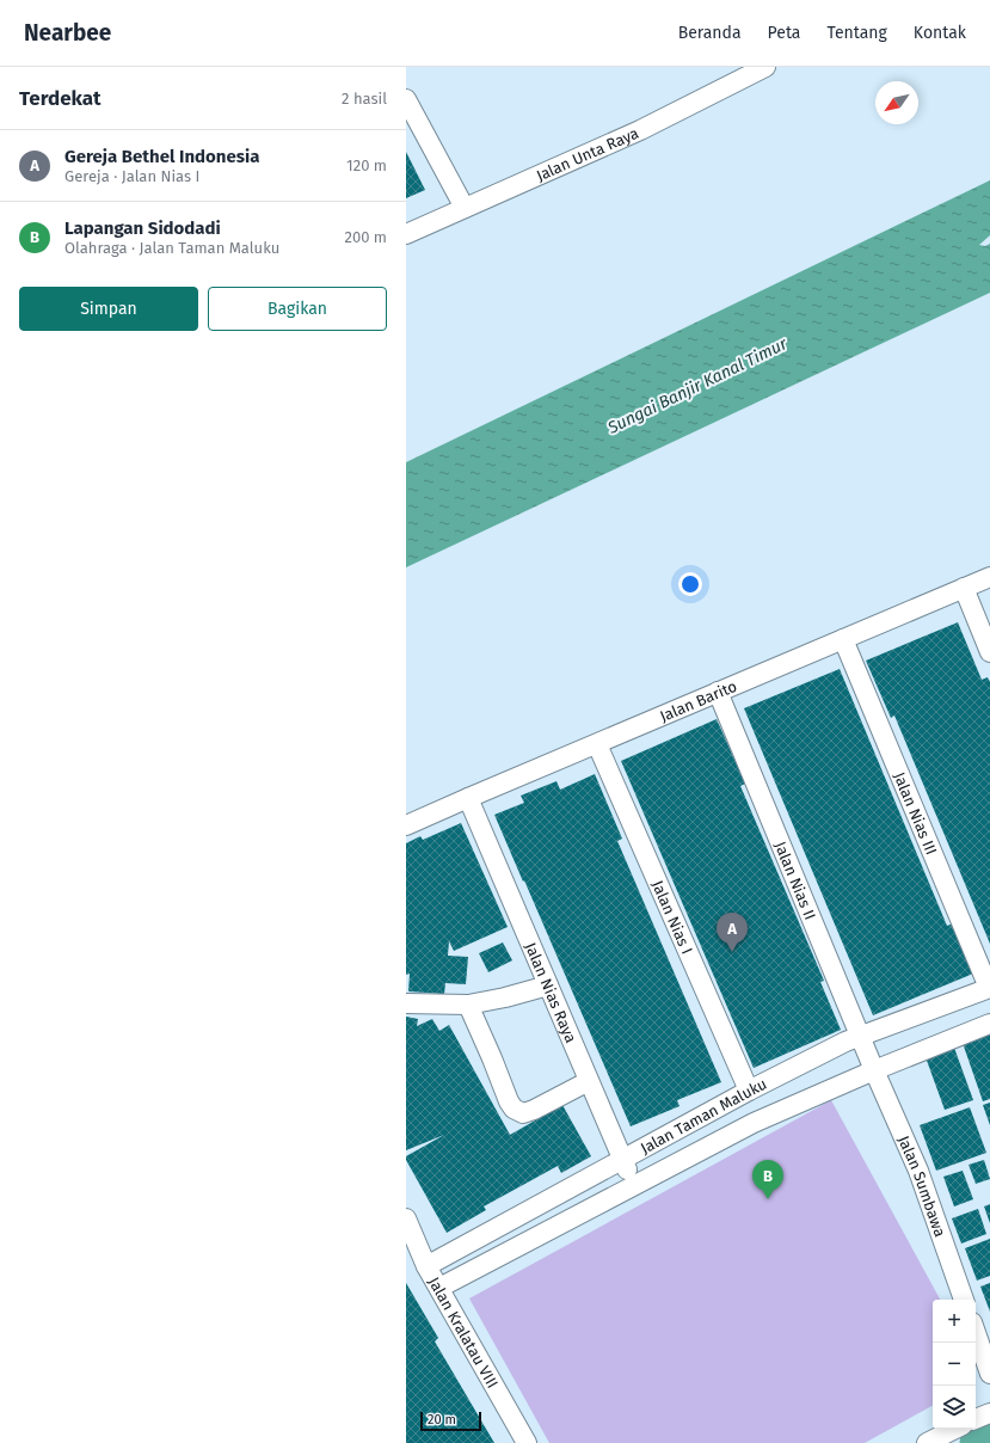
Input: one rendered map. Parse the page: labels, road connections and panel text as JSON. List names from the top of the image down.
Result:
{
  "streets": {
    "street": [
      "Jalan Unta Raya",
      "Jalan Barito",
      "Jalan Nias III",
      "Jalan Nias II",
      "Jalan Nias I",
      "Jalan Nias Raya",
      "Jalan Taman Maluku",
      "Jalan Sumbawa",
      "Jalan Kralatau VIII"
    ]
  },
  "crossings": [
    ["Jalan Barito", "Jalan Nias III"],
    ["Jalan Barito", "Jalan Nias II"],
    ["Jalan Barito", "Jalan Nias I"],
    ["Jalan Barito", "Jalan Nias Raya"],
    ["Jalan Nias III", "Jalan Taman Maluku"],
    ["Jalan Nias II", "Jalan Taman Maluku"],
    ["Jalan Nias II", "Jalan Sumbawa"],
    ["Jalan Nias I", "Jalan Taman Maluku"],
    ["Jalan Nias Raya", "Jalan Taman Maluku"],
    ["Jalan Taman Maluku", "Jalan Sumbawa"],
    ["Jalan Taman Maluku", "Jalan Kralatau VIII"]
  ],
  "water": ["Sungai Banjir Kanal Timur"],
  "scale_bar": "20 m",
  "north": "bottom left",
  "page": {
    "header": "Nearbee",
    "nav": [
      "Beranda",
      "Peta",
      "Tentang",
      "Kontak"
    ],
    "heading": ["Terdekat", "2 hasil"],
    "list": [
      {
        "mark": "A",
        "name": "Gereja Bethel Indonesia",
        "note": "Gereja · Jalan Nias I",
        "value": "120 m"
      },
      {
        "mark": "B",
        "name": "Lapangan Sidodadi",
        "note": "Olahraga · Jalan Taman Maluku",
        "value": "200 m"
      }
    ],
    "buttons": ["Simpan", "Bagikan"],
    "pins": ["A", "B"],
    "map_buttons": ["+", "−"],
    "scale": "20 m"
  }
}
